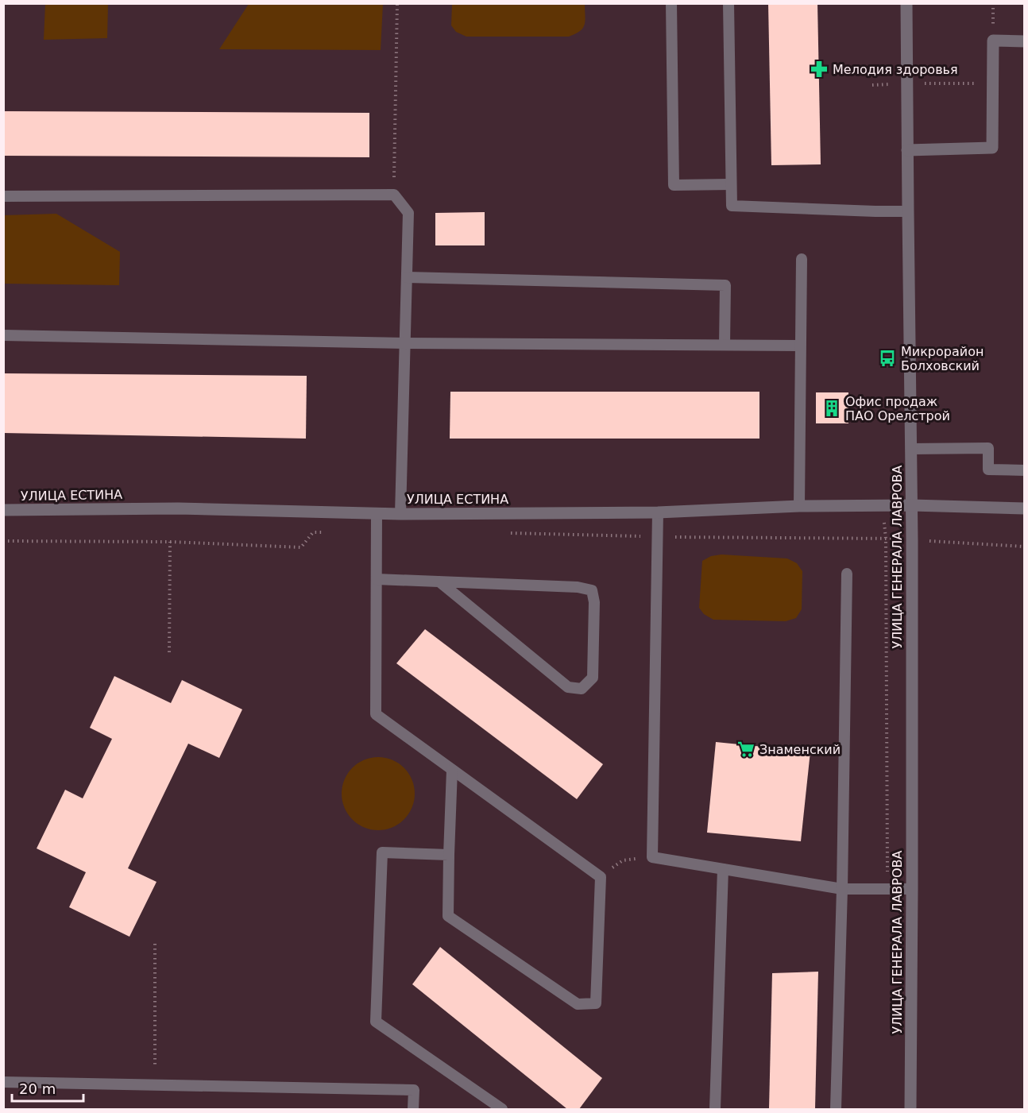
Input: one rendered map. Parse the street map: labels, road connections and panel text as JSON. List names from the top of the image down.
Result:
{
  "streets": {
    "street": ["УЛИЦА ЕСТИНА", "УЛИЦА ГЕНЕРАЛА ЛАВРОВА"]
  },
  "crossings": [
    ["УЛИЦА ЕСТИНА", "УЛИЦА ГЕНЕРАЛА ЛАВРОВА"]
  ],
  "places": {
    "pharmacy": ["Мелодия здоровья"],
    "bus stop": ["Микрорайон Болховский"],
    "building": ["Офис продаж ПАО Орелстрой"],
    "supermarket": ["Знаменский"]
  },
  "scale_bar": "20 m"
}
